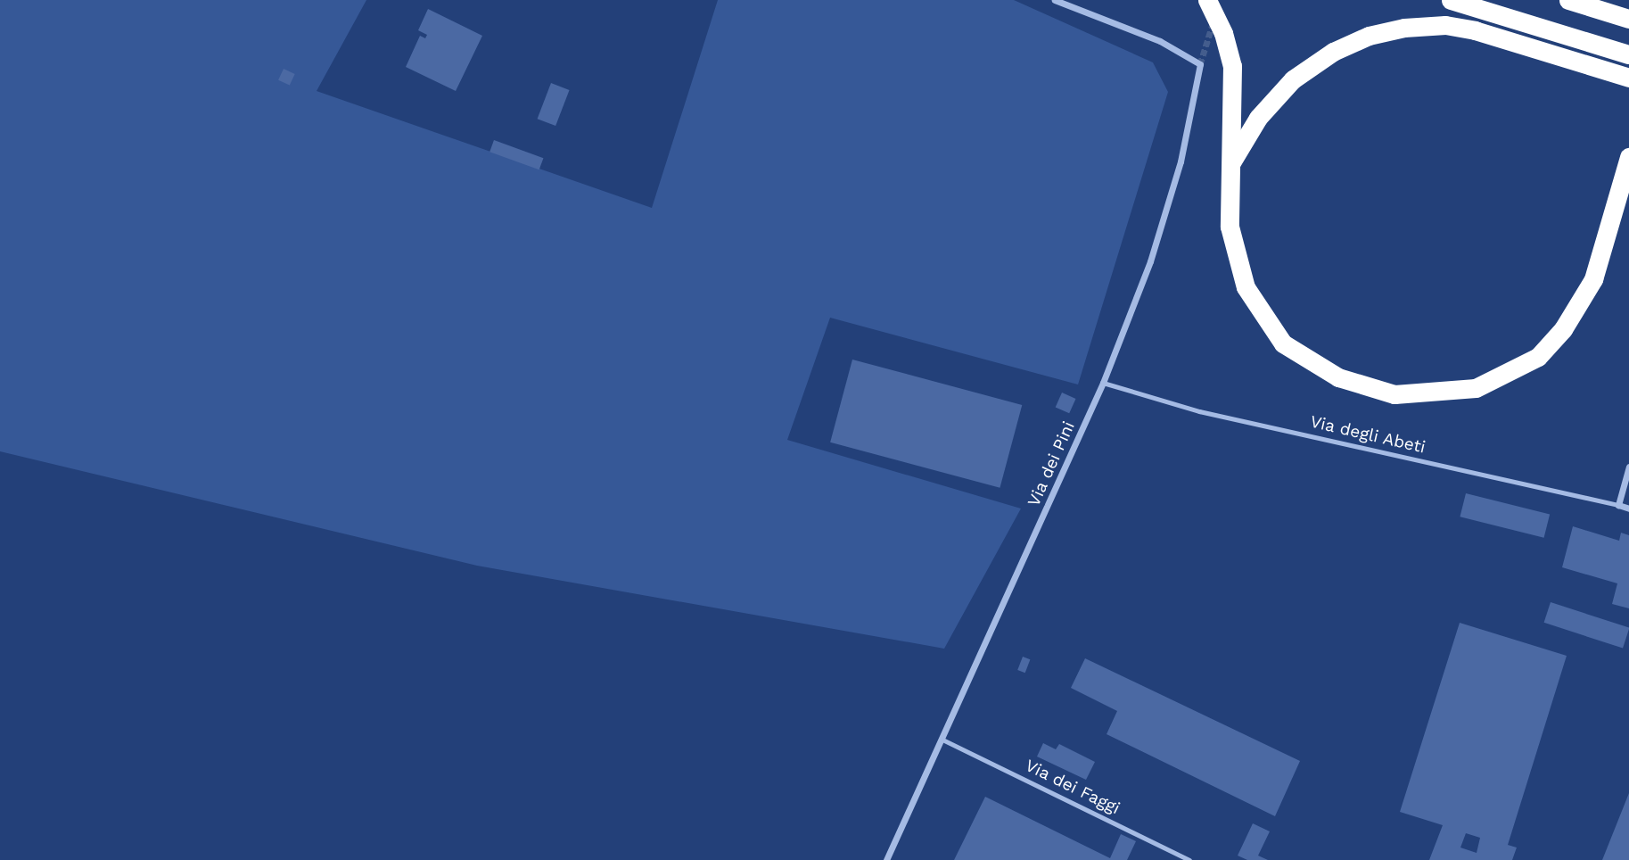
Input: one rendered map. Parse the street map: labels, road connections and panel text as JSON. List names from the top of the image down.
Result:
{
  "streets": {
    "street": ["Via degli Abeti", "Via dei Pini"],
    "lane": ["Via dei Faggi"]
  },
  "crossings": [
    ["Via degli Abeti", "Via dei Pini"],
    ["Via dei Pini", "Via dei Faggi"]
  ]
}
